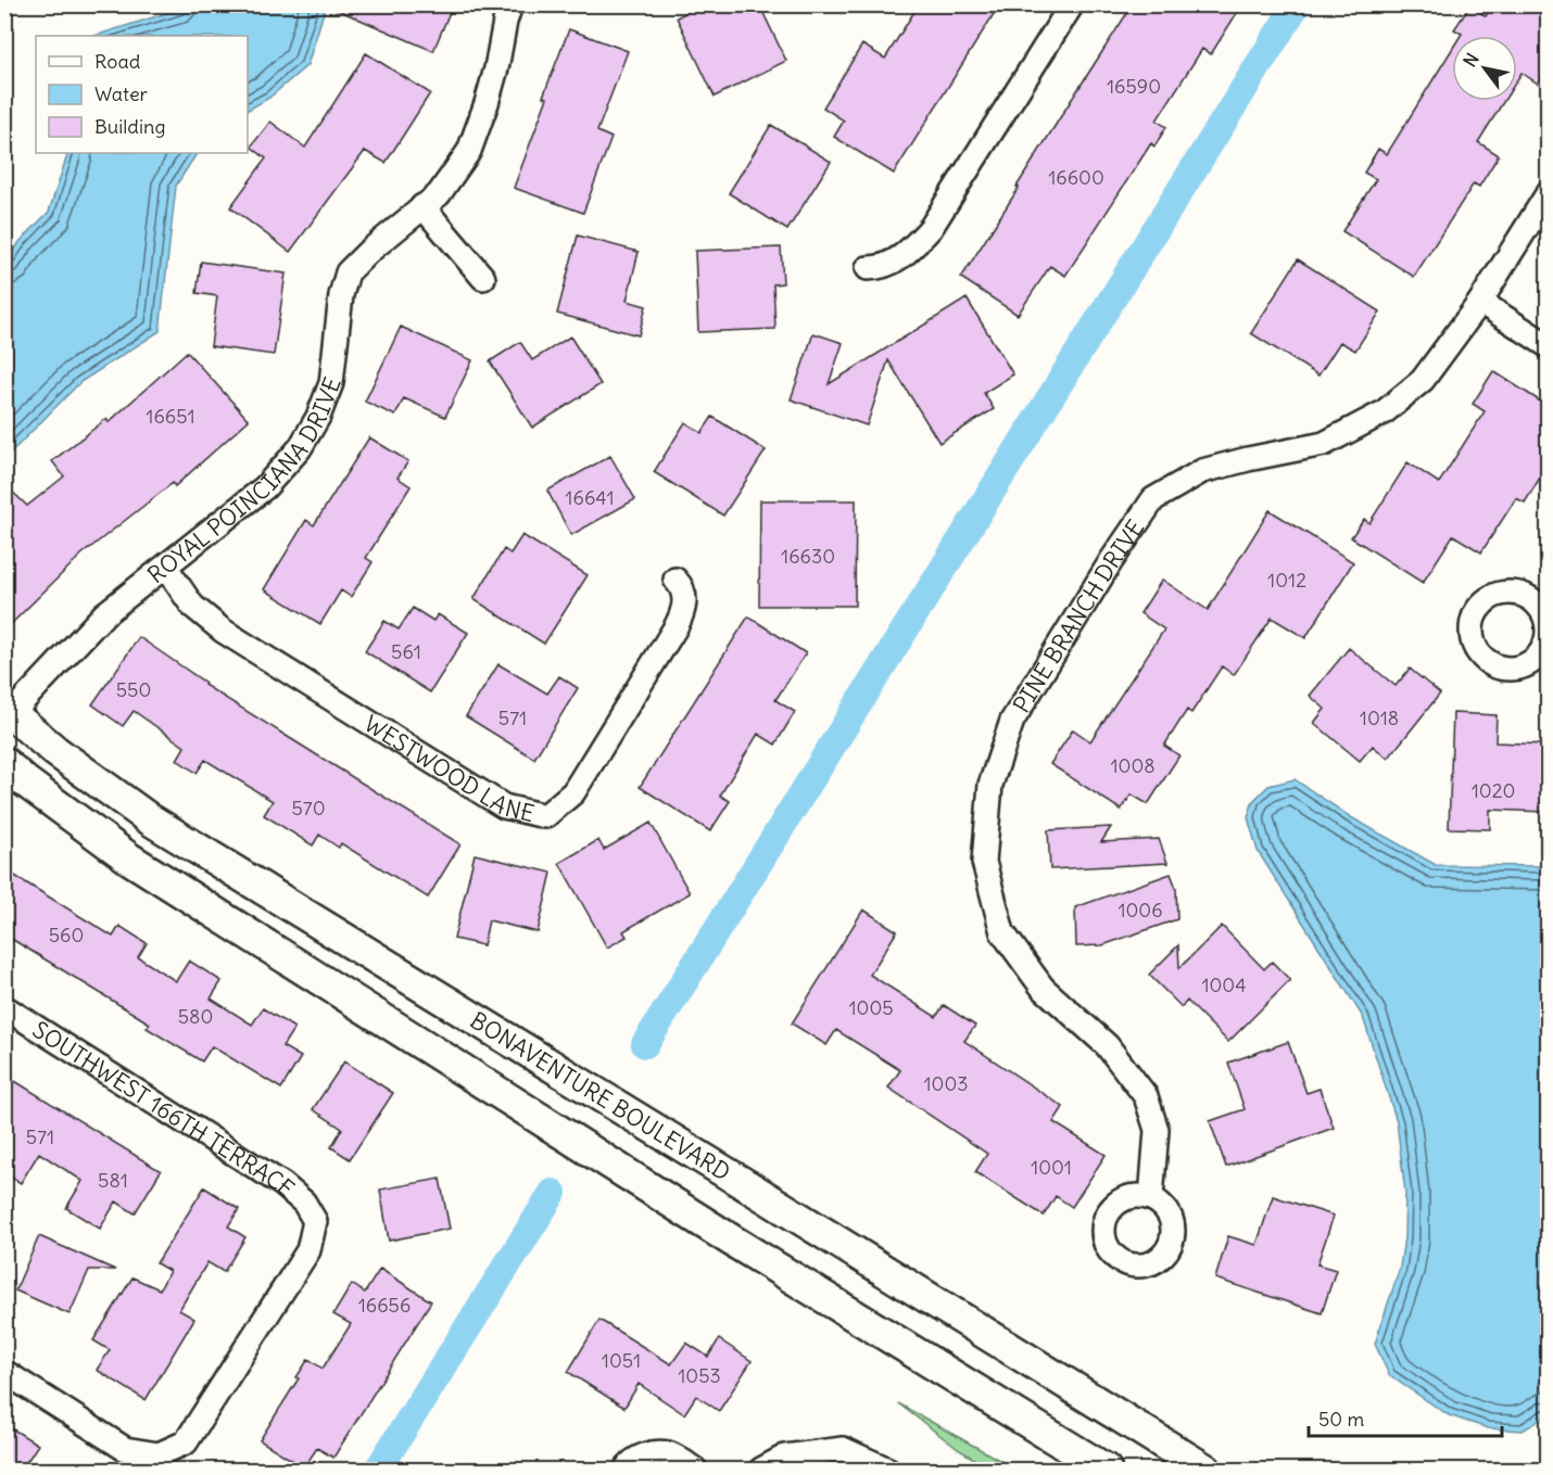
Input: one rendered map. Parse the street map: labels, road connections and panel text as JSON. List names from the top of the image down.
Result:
{
  "streets": {
    "main road": ["BONAVENTURE BOULEVARD"],
    "street": [
      "ROYAL POINCIANA DRIVE",
      "PINE BRANCH DRIVE",
      "WESTWOOD LANE",
      "SOUTHWEST 166TH TERRACE"
    ]
  },
  "crossings": [
    ["ROYAL POINCIANA DRIVE", "WESTWOOD LANE"],
    ["ROYAL POINCIANA DRIVE", "BONAVENTURE BOULEVARD"]
  ],
  "house_numbers": [
    "16590",
    "16600",
    "16651",
    "16641",
    "16630",
    "1012",
    "561",
    "550",
    "571",
    "1018",
    "1008",
    "1020",
    "570",
    "1006",
    "560",
    "1004",
    "1005",
    "580",
    "1003",
    "571",
    "1001",
    "581",
    "16656",
    "1051",
    "1053"
  ],
  "legend": ["Road", "Water", "Building"],
  "scale_bar": "50 m",
  "north": "top left"
}
